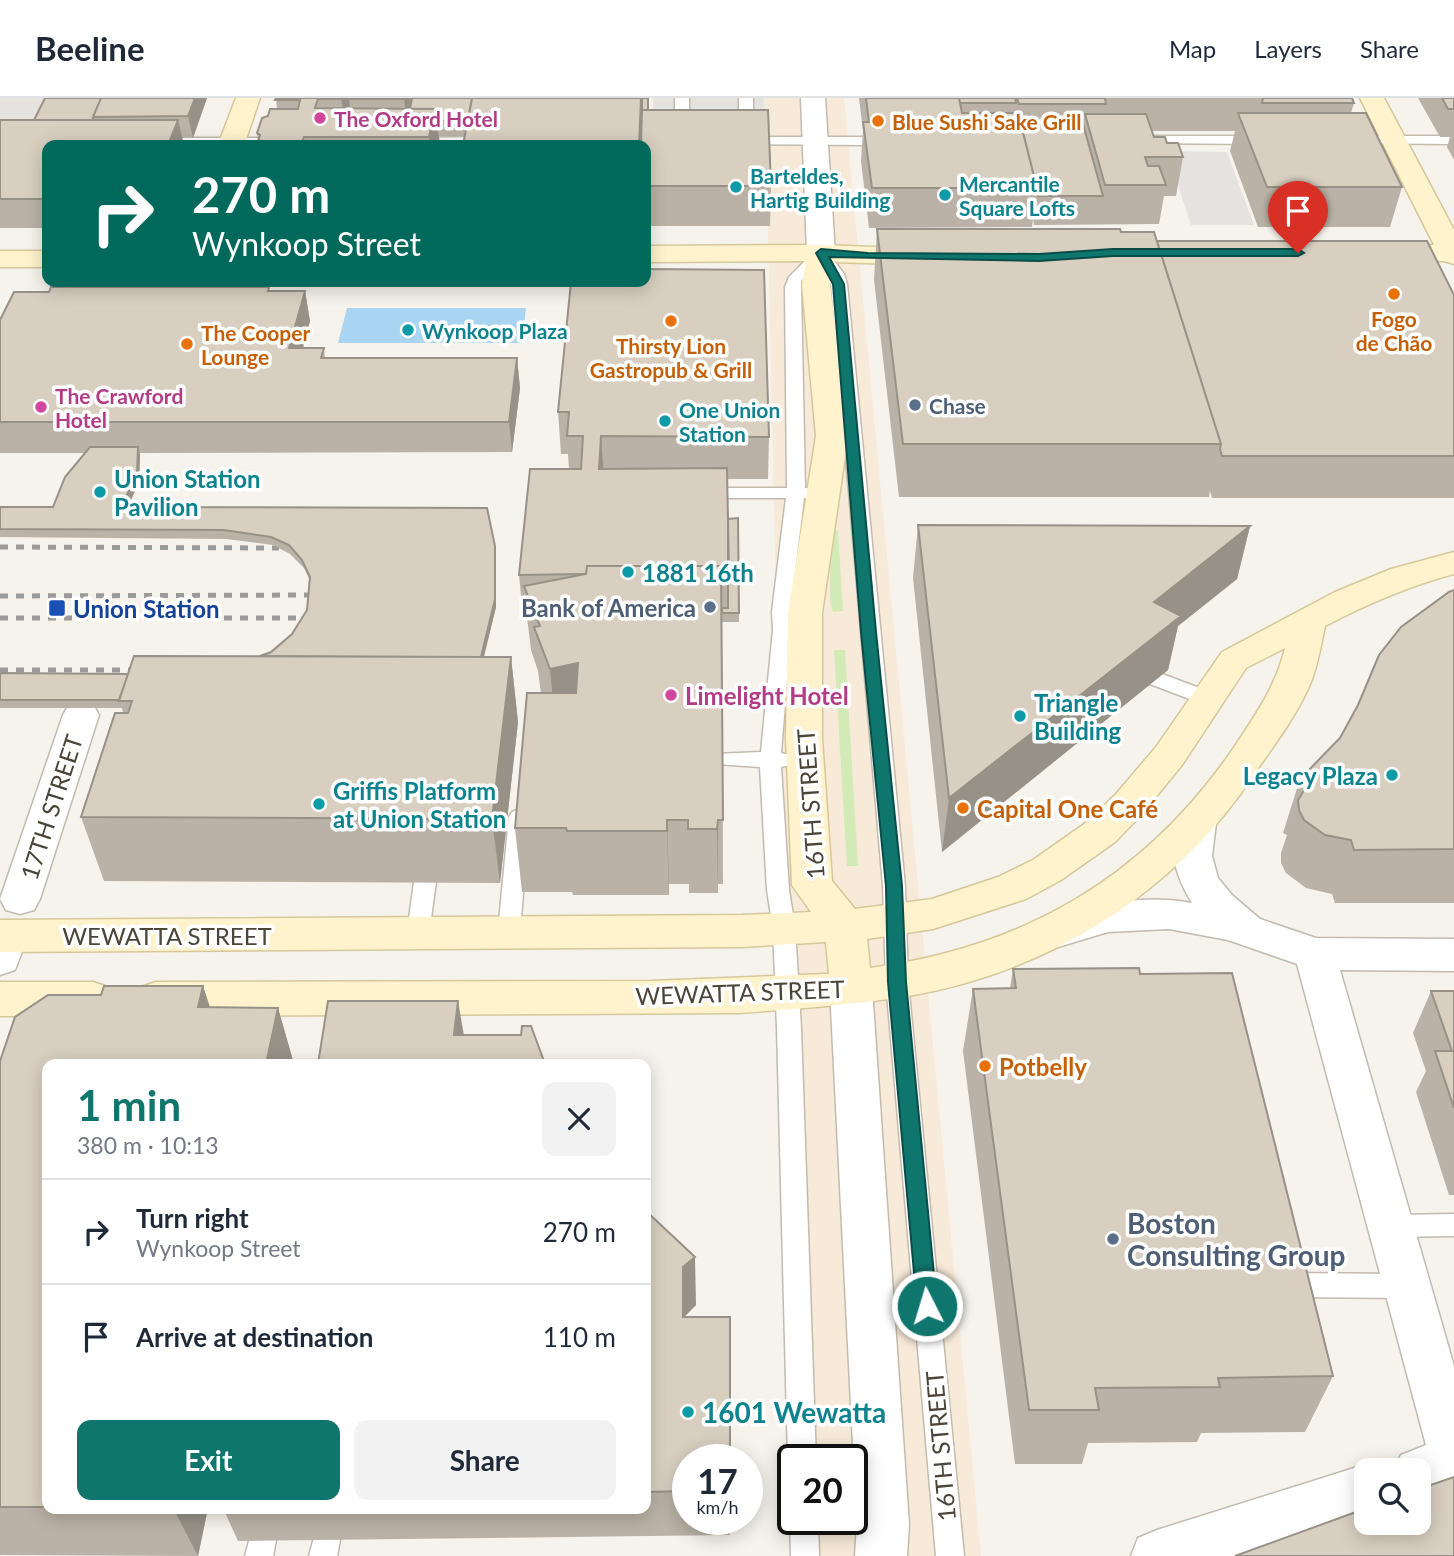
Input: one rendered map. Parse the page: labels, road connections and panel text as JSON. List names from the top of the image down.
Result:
{
  "streets": {
    "street": ["16TH STREET", "17TH STREET", "WEWATTA STREET"]
  },
  "crossings": [
    ["16TH STREET", "WEWATTA STREET"],
    ["17TH STREET", "WEWATTA STREET"]
  ],
  "places": {
    "other": [
      "The Oxford Hotel",
      "Blue Sushi Sake Grill",
      "Barteldes, Hartig Building",
      "Mercantile Square Lofts",
      "Fogo de Chão",
      "Thirsty Lion Gastropub & Grill",
      "Wynkoop Plaza",
      "The Cooper Lounge",
      "Chase",
      "The Crawford Hotel",
      "One Union Station",
      "Union Station Pavilion",
      "1881 16th",
      "Bank of America",
      "Limelight Hotel",
      "Triangle Building",
      "Legacy Plaza",
      "Griffis Platform at Union Station",
      "Capital One Café",
      "Potbelly",
      "Boston Consulting Group",
      "1601 Wewatta"
    ],
    "transit": ["Union Station"]
  },
  "page": {
    "header": "Beeline",
    "nav": ["Map", "Layers", "Share"],
    "turn": ["270 m", "Wynkoop Street"],
    "heading": ["1 min", "380 m · 10:13"],
    "list": [
      {
        "name": "Turn right",
        "note": "Wynkoop Street",
        "value": "270 m"
      },
      {
        "name": "Arrive at destination",
        "value": "110 m"
      }
    ],
    "buttons": ["Exit", "Share"],
    "speed": "17 km/h",
    "limit": "20"
  }
}
